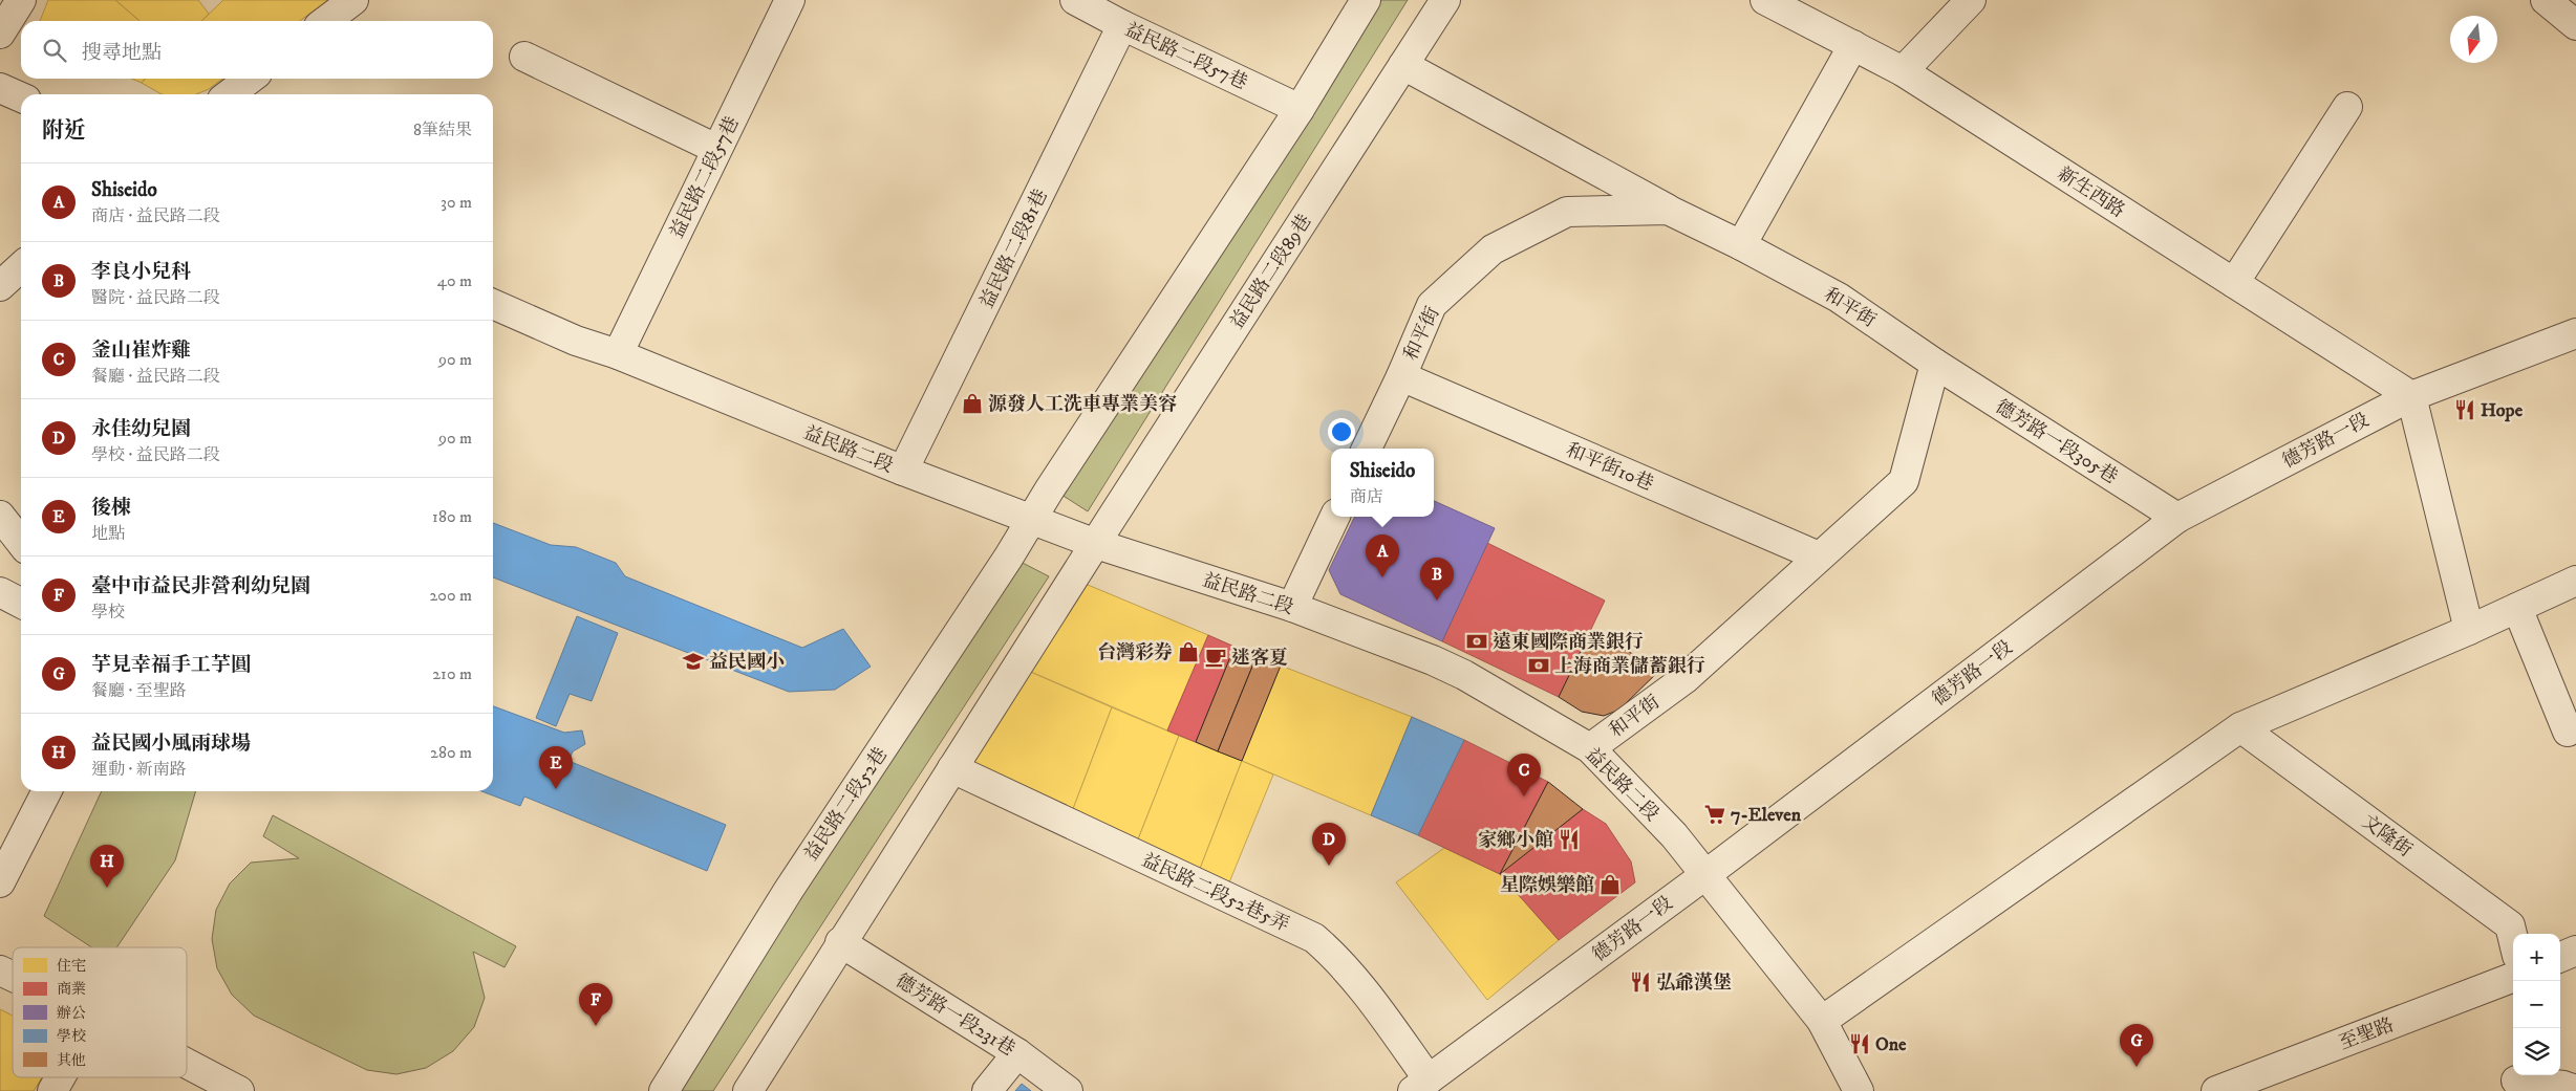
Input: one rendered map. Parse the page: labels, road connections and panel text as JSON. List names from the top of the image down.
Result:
{
  "streets": {
    "street": [
      "益民路二段57巷",
      "新生西路",
      "益民路二段81巷",
      "益民路二段89巷",
      "和平街",
      "德芳路一段",
      "德芳路一段305巷",
      "益民路二段",
      "和平街10巷",
      "益民路二段52巷",
      "文隆街",
      "益民路二段52巷5弄",
      "德芳路一段231巷",
      "至聖路"
    ]
  },
  "crossings": [
    ["益民路二段57巷", "益民路二段81巷"],
    ["益民路二段57巷", "益民路二段"],
    ["新生西路", "德芳路一段"],
    ["益民路二段81巷", "益民路二段"],
    ["益民路二段89巷", "益民路二段"],
    ["和平街", "德芳路一段305巷"],
    ["和平街", "益民路二段"],
    ["和平街", "和平街10巷"],
    ["德芳路一段", "德芳路一段305巷"],
    ["德芳路一段", "益民路二段"],
    ["德芳路一段", "益民路二段52巷5弄"],
    ["益民路二段", "益民路二段52巷"]
  ],
  "places": {
    "shop": ["源發人工洗車專業美容", "台灣彩券", "星際娛樂館"],
    "restaurant": [
      "Hope",
      "家鄉小館",
      "弘爺漢堡",
      "One"
    ],
    "bank": ["遠東國際商業銀行", "上海商業儲蓄銀行"],
    "cafe": ["迷客夏"],
    "school or university": ["益民國小"],
    "supermarket": ["7-Eleven"]
  },
  "legend": [
    "住宅",
    "商業",
    "辦公",
    "學校",
    "其他"
  ],
  "north": "bottom",
  "page": {
    "search": "搜尋地點",
    "heading": ["附近", "8筆結果"],
    "list": [
      {
        "mark": "A",
        "name": "Shiseido",
        "note": "商店 · 益民路二段",
        "value": "30 m"
      },
      {
        "mark": "B",
        "name": "李良小兒科",
        "note": "醫院 · 益民路二段",
        "value": "40 m"
      },
      {
        "mark": "C",
        "name": "釜山崔炸雞",
        "note": "餐廳 · 益民路二段",
        "value": "90 m"
      },
      {
        "mark": "D",
        "name": "永佳幼兒園",
        "note": "學校 · 益民路二段",
        "value": "90 m"
      },
      {
        "mark": "E",
        "name": "後棟",
        "note": "地點",
        "value": "180 m"
      },
      {
        "mark": "F",
        "name": "臺中市益民非營利幼兒園",
        "note": "學校",
        "value": "200 m"
      },
      {
        "mark": "G",
        "name": "芋見幸福手工芋圓",
        "note": "餐廳 · 至聖路",
        "value": "210 m"
      },
      {
        "mark": "H",
        "name": "益民國小風雨球場",
        "note": "運動 · 新南路",
        "value": "280 m"
      }
    ],
    "popup": ["Shiseido", "商店"],
    "pins": [
      "A",
      "B",
      "E",
      "C",
      "D",
      "H",
      "F",
      "G"
    ],
    "map_buttons": ["+", "−"]
  }
}
